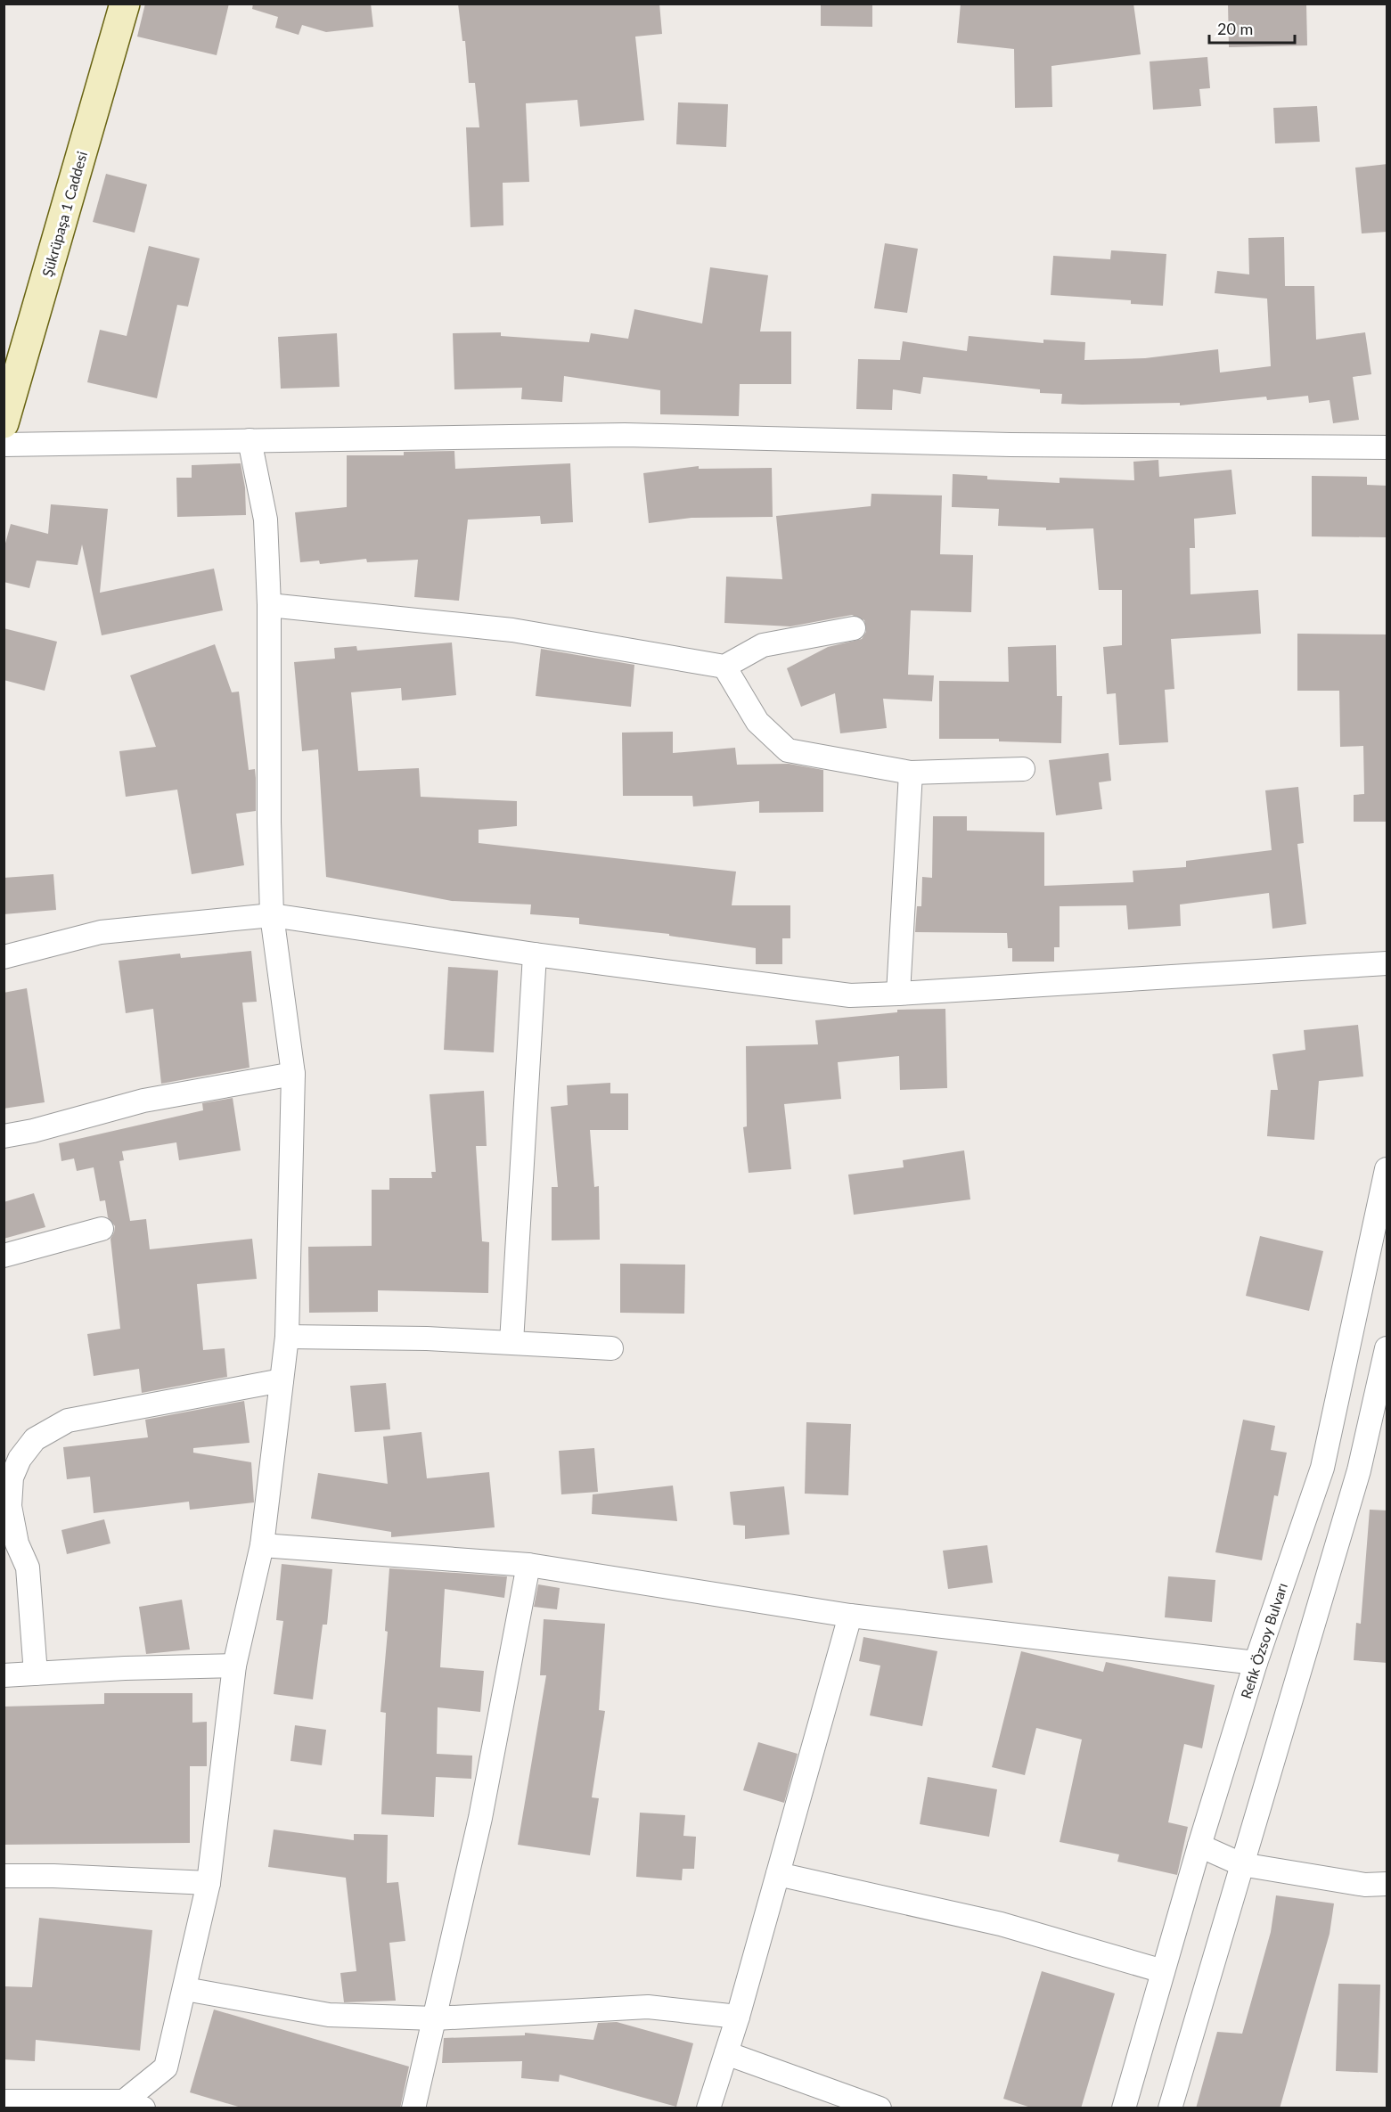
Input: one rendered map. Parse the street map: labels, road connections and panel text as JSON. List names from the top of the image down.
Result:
{
  "streets": {
    "main road": ["Şükrüpaşa 1 Caddesi"],
    "street": ["Refik Özsoy Bulvarı"]
  },
  "scale_bar": "20 m"
}
